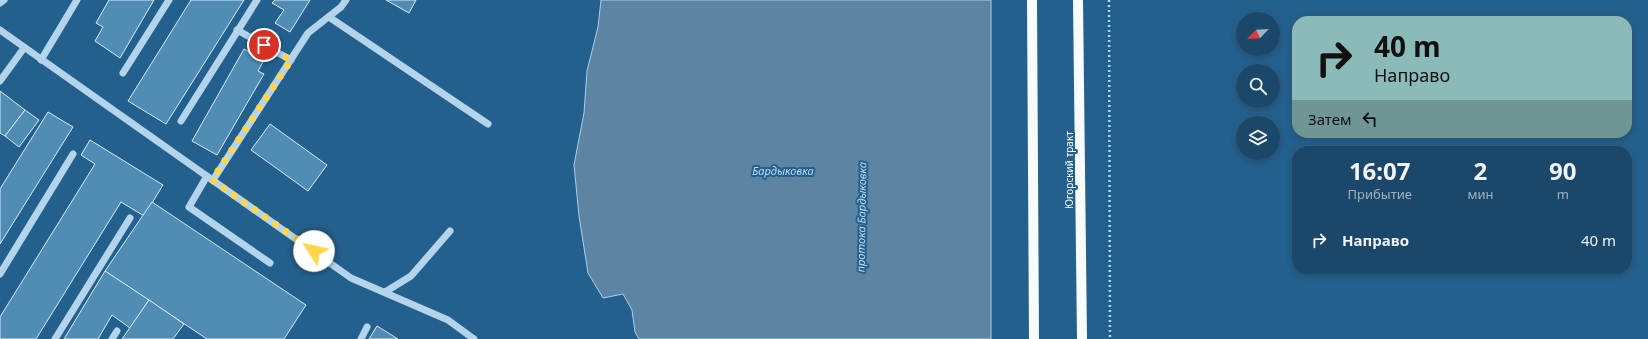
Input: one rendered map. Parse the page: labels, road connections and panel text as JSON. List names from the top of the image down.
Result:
{
  "streets": {
    "main road": ["Югорский тракт"]
  },
  "water": ["Бардыковка", "протока Бардыковка"],
  "north": "bottom left",
  "page": {
    "turn": ["40 m", "Направо"],
    "then": "Затем",
    "eta": [
      "16:07",
      "Прибытие",
      "2",
      "мин",
      "90",
      "m"
    ],
    "list": [
      {
        "name": "Направо",
        "value": "40 m"
      }
    ]
  }
}
